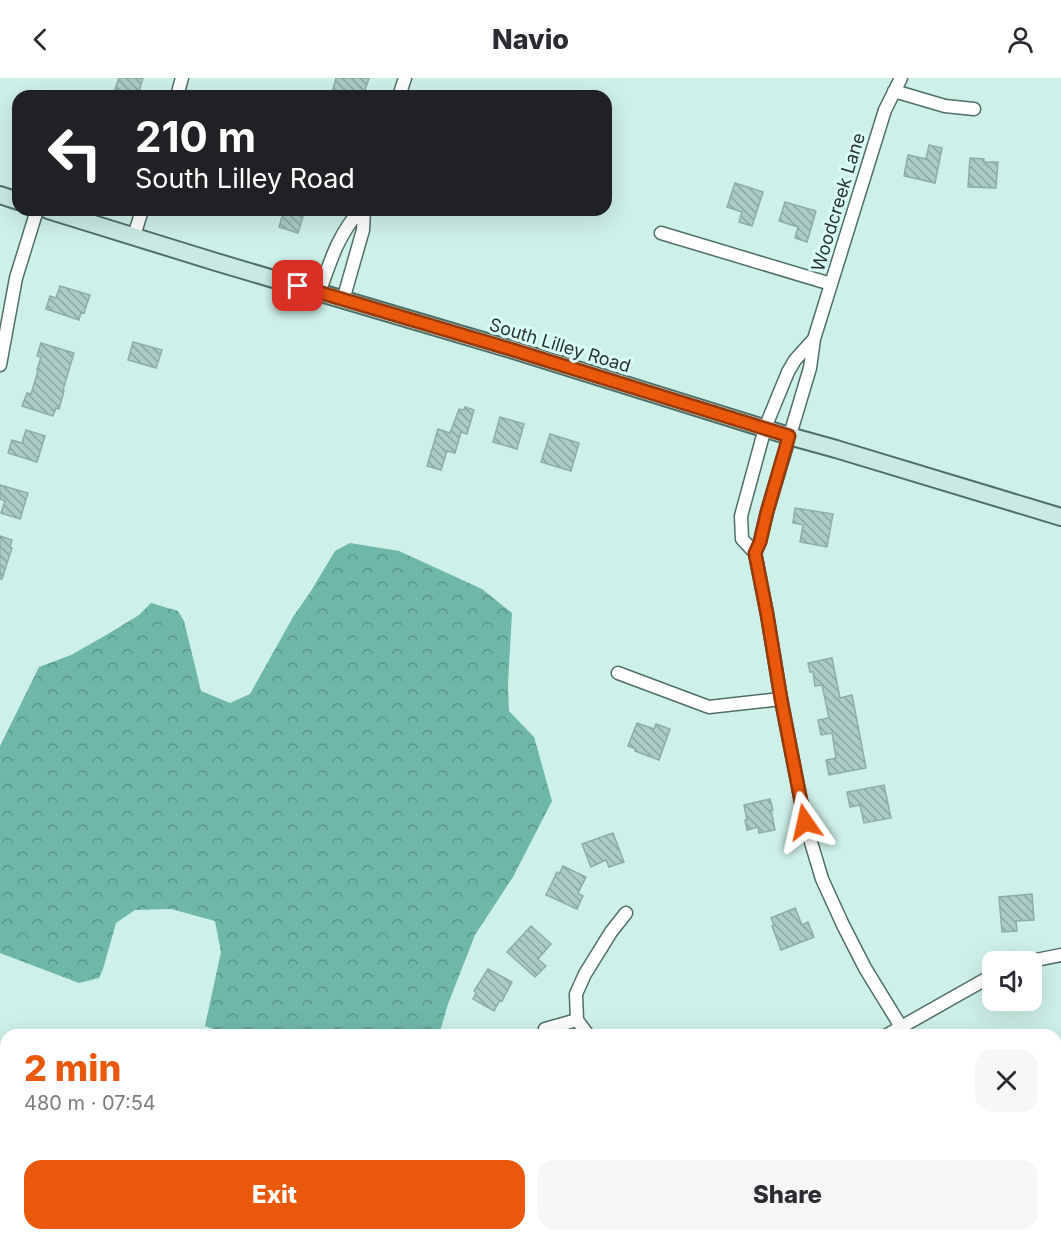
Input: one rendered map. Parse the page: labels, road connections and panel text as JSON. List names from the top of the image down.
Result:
{
  "streets": {
    "street": ["Woodcreek Lane", "South Lilley Road"]
  },
  "crossings": [
    ["Woodcreek Lane", "South Lilley Road"]
  ],
  "page": {
    "header": "Navio",
    "turn": ["210 m", "South Lilley Road"],
    "heading": ["2 min", "480 m · 07:54"],
    "buttons": ["Exit", "Share"]
  }
}
